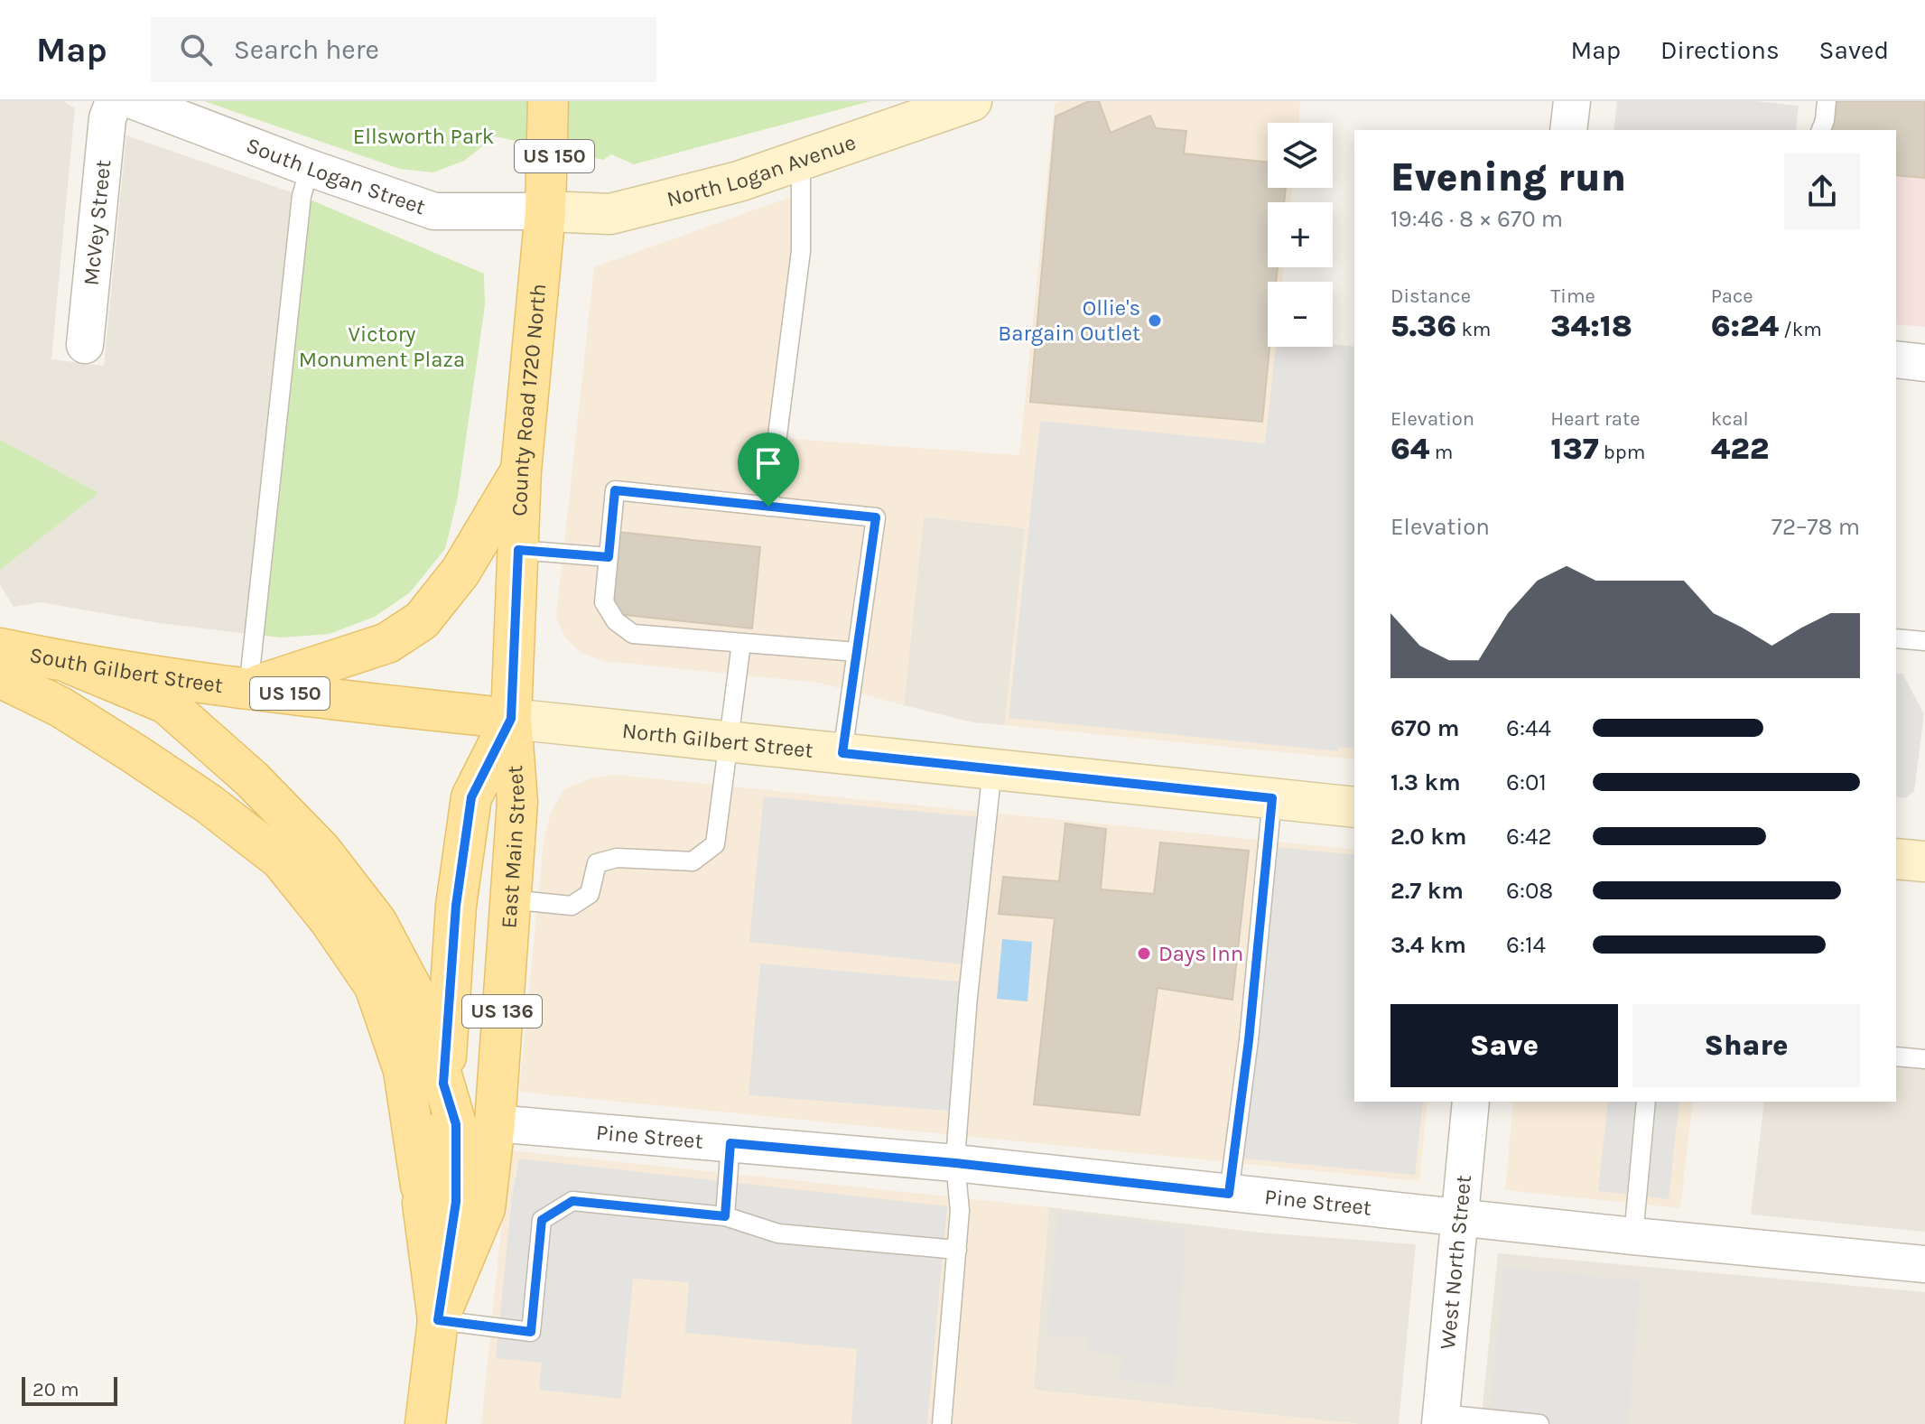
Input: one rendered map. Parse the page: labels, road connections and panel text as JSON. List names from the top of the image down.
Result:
{
  "streets": {
    "main road": [
      "US 150",
      "North Logan Avenue",
      "County Road 1720 North",
      "South Gilbert Street",
      "North Gilbert Street",
      "East Main Street",
      "US 136"
    ],
    "street": [
      "South Logan Street",
      "McVey Street",
      "Pine Street",
      "West North Street"
    ]
  },
  "crossings": [
    ["North Logan Avenue", "South Logan Street"],
    ["North Logan Avenue", "County Road 1720 North"],
    ["South Logan Street", "County Road 1720 North"],
    ["County Road 1720 North", "South Gilbert Street"],
    ["County Road 1720 North", "North Gilbert Street"],
    ["County Road 1720 North", "East Main Street"],
    ["South Gilbert Street", "North Gilbert Street"],
    ["South Gilbert Street", "East Main Street"],
    ["North Gilbert Street", "East Main Street"],
    ["East Main Street", "Pine Street"],
    ["Pine Street", "West North Street"]
  ],
  "parks": ["Ellsworth Park", "Victory Monument Plaza"],
  "places": ["Ollie's Bargain Outlet", "Days Inn"],
  "scale_bar": "20 m",
  "page": {
    "header": "Map",
    "search": "Search here",
    "nav": ["Map", "Directions", "Saved"],
    "map_buttons": ["+", "−"],
    "heading": ["Evening run", "19:46 · 8 × 670 m"],
    "stats": [
      ["Distance", "5.36 km"],
      ["Time", "34:18"],
      ["Pace", "6:24 /km"],
      ["Elevation", "64 m"],
      ["Heart rate", "137 bpm"],
      ["kcal", "422"]
    ],
    "chart": ["Elevation", "72–78 m"],
    "list": [
      {
        "name": "670 m",
        "note": "6:44"
      },
      {
        "name": "1.3 km",
        "note": "6:01"
      },
      {
        "name": "2.0 km",
        "note": "6:42"
      },
      {
        "name": "2.7 km",
        "note": "6:08"
      },
      {
        "name": "3.4 km",
        "note": "6:14"
      }
    ],
    "buttons": ["Save", "Share"],
    "scale": "20 m"
  }
}
